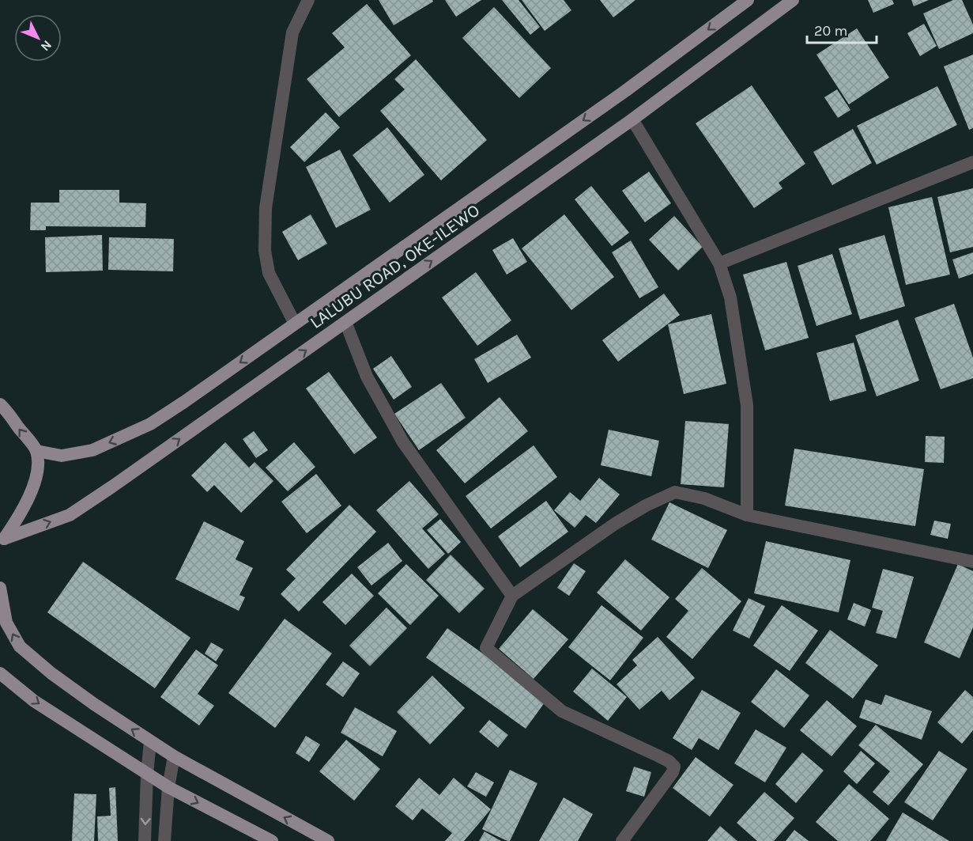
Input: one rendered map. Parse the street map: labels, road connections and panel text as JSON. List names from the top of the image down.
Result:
{
  "streets": {
    "main road": ["LALUBU ROAD, OKE-ILEWO"]
  },
  "scale_bar": "20 m",
  "north": "bottom right"
}
